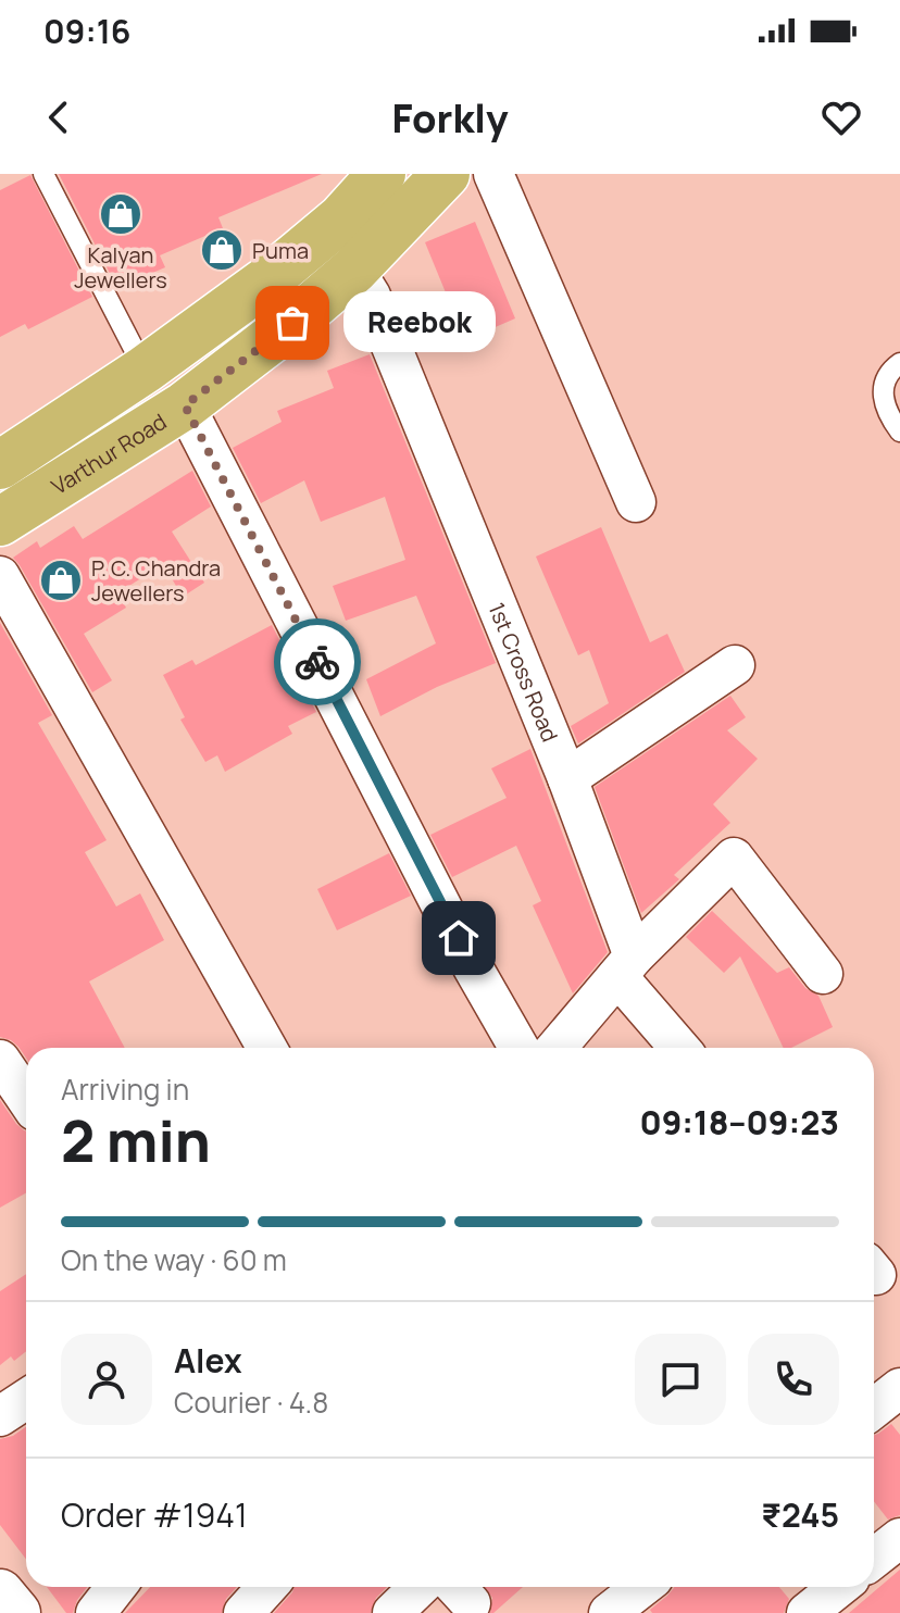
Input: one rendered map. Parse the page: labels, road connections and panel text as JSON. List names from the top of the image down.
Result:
{
  "streets": {
    "main road": ["Varthur Road"],
    "street": ["1st Cross Road"]
  },
  "crossings": [
    ["Varthur Road", "1st Cross Road"]
  ],
  "places": {
    "shop": ["Kalyan Jewellers", "Puma", "P. C. Chandra Jewellers"],
    "other": ["Reebok"]
  },
  "page": {
    "status": "09:16",
    "header": "Forkly",
    "bubble": "Reebok",
    "heading": ["2 min", "Arriving in", "09:18–09:23"],
    "panel": [
      "Alex",
      "Courier · 4.8",
      "Order #1941",
      "₹245"
    ],
    "bar": "On the way · 60 m"
  }
}
